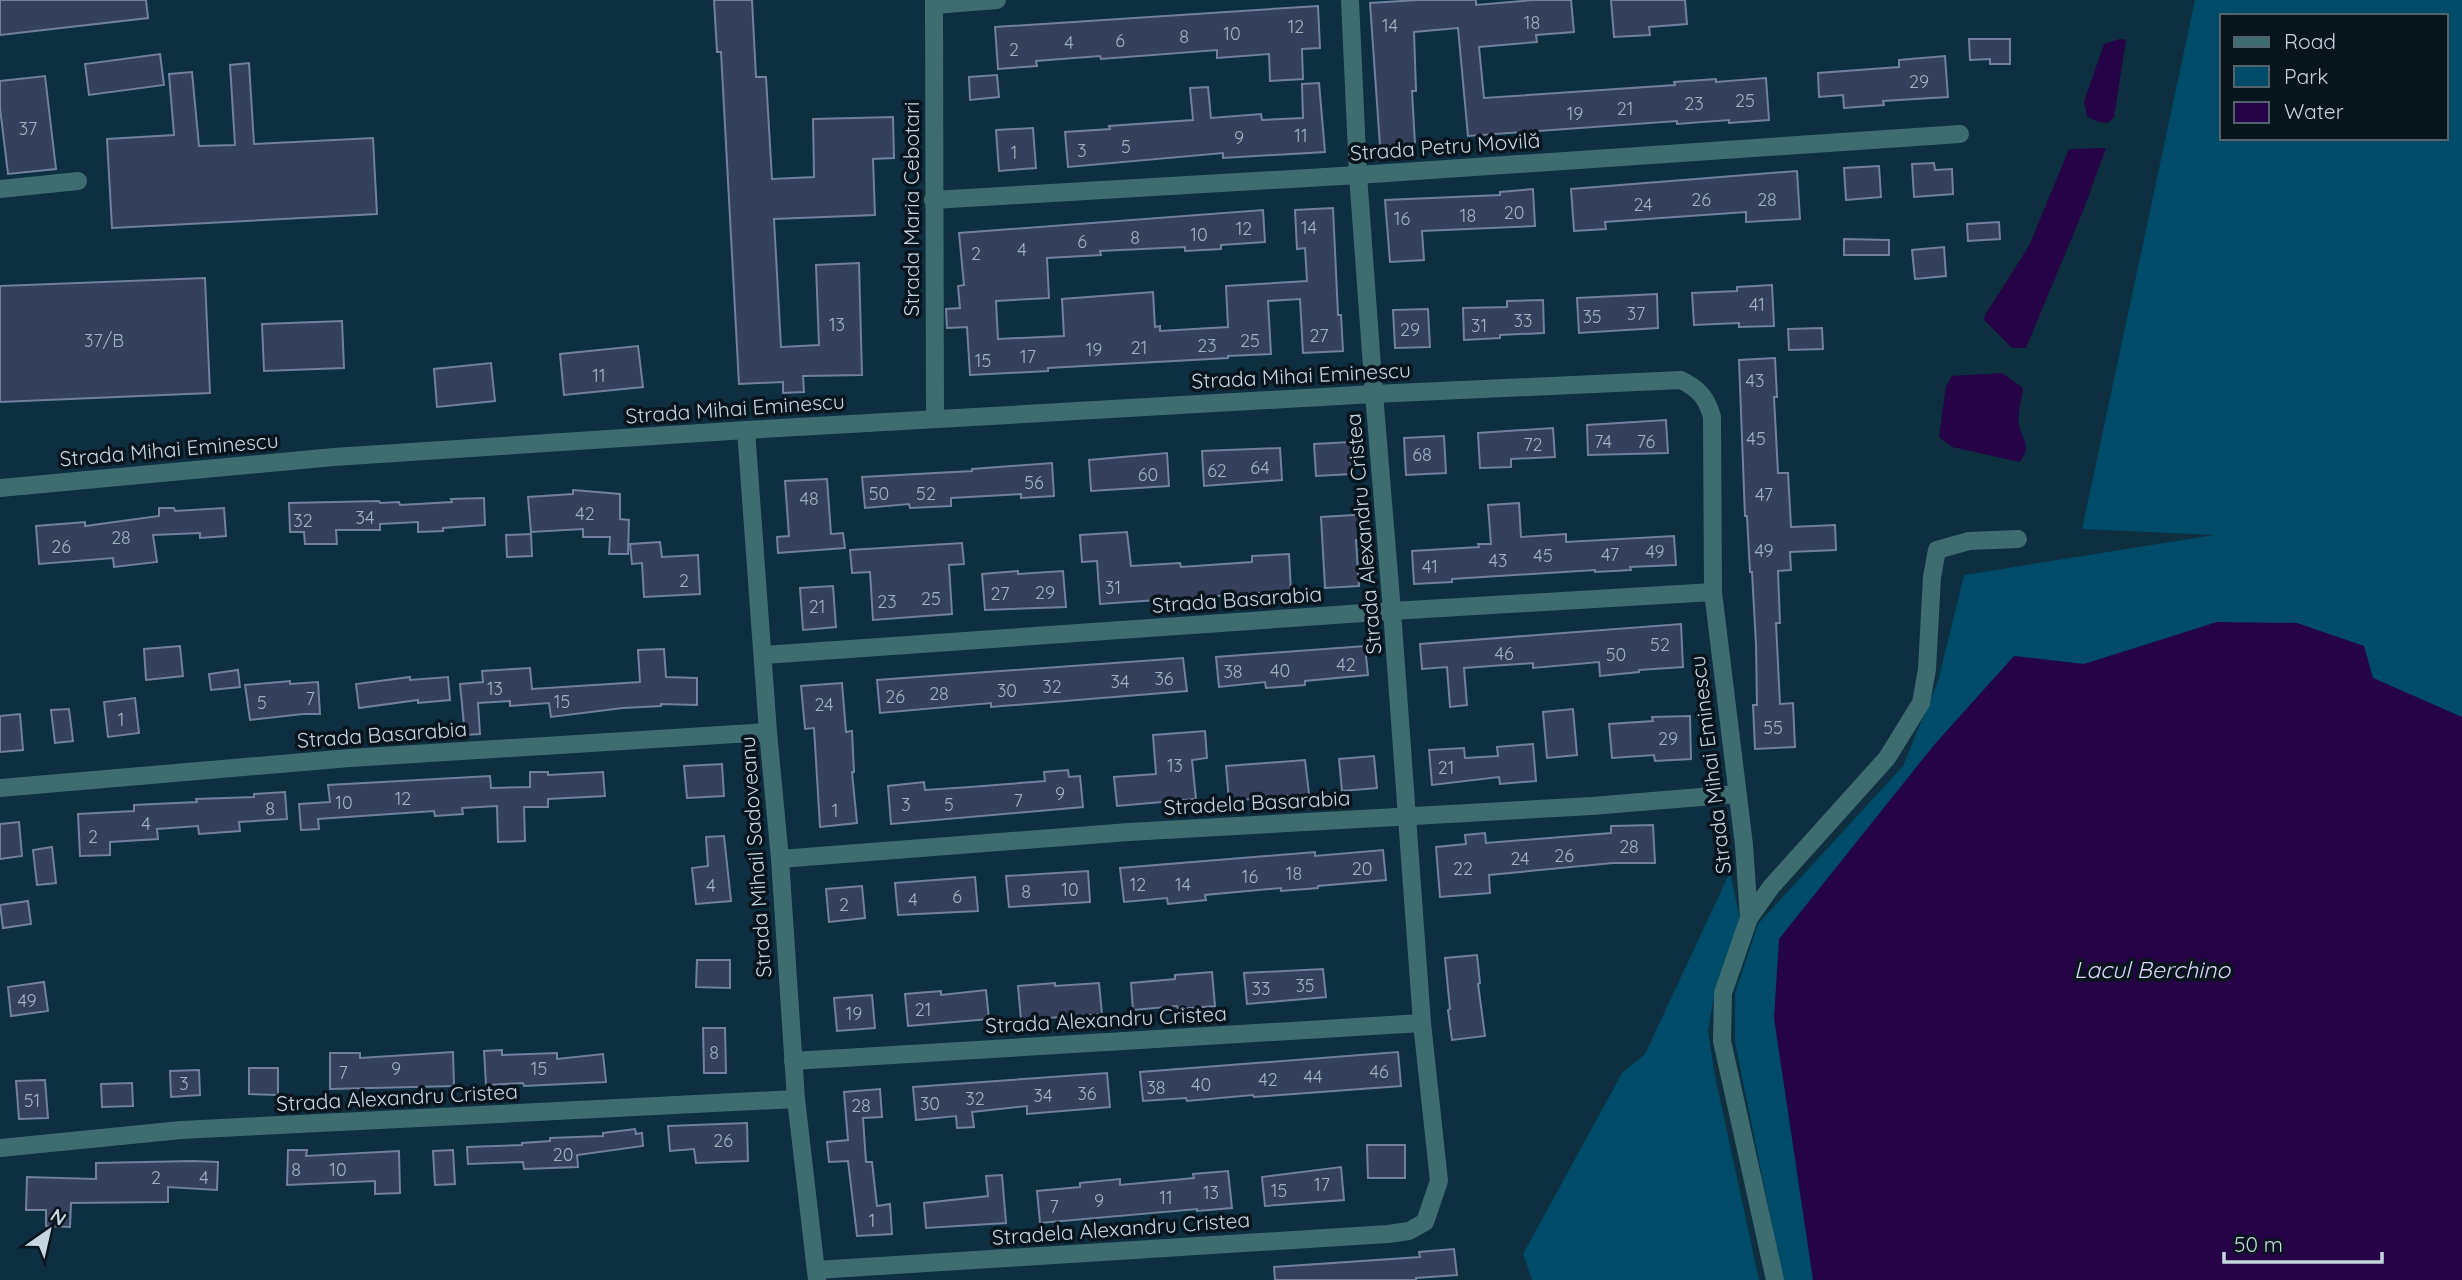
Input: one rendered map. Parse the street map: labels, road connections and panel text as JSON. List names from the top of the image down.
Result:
{
  "streets": {
    "street": [
      "Strada Petru Movilă",
      "Strada Maria Cebotari",
      "Strada Mihai Eminescu",
      "Strada Alexandru Cristea",
      "Strada Basarabia",
      "Stradela Basarabia",
      "Strada Mihail Sadoveanu",
      "Stradela Alexandru Cristea"
    ]
  },
  "crossings": [
    ["Strada Petru Movilă", "Strada Maria Cebotari"],
    ["Strada Petru Movilă", "Strada Alexandru Cristea"],
    ["Strada Maria Cebotari", "Strada Mihai Eminescu"],
    ["Strada Mihai Eminescu", "Strada Alexandru Cristea"],
    ["Strada Mihai Eminescu", "Strada Basarabia"],
    ["Strada Mihai Eminescu", "Stradela Basarabia"],
    ["Strada Mihai Eminescu", "Strada Mihail Sadoveanu"],
    ["Strada Alexandru Cristea", "Strada Basarabia"],
    ["Strada Alexandru Cristea", "Stradela Basarabia"],
    ["Strada Alexandru Cristea", "Strada Mihail Sadoveanu"],
    ["Strada Alexandru Cristea", "Stradela Alexandru Cristea"],
    ["Strada Basarabia", "Strada Mihail Sadoveanu"],
    ["Stradela Basarabia", "Strada Mihail Sadoveanu"],
    ["Strada Mihail Sadoveanu", "Stradela Alexandru Cristea"]
  ],
  "water": ["Lacul Berchino"],
  "house_numbers": [
    "18",
    "14",
    "12",
    "10",
    "8",
    "6",
    "4",
    "2",
    "29",
    "25",
    "23",
    "21",
    "19",
    "37",
    "11",
    "9",
    "5",
    "3",
    "1",
    "26",
    "28",
    "24",
    "20",
    "18",
    "16",
    "14",
    "12",
    "10",
    "8",
    "6",
    "4",
    "2",
    "41",
    "37",
    "35",
    "33",
    "13",
    "31",
    "29",
    "27",
    "37/B",
    "25",
    "23",
    "21",
    "19",
    "17",
    "15",
    "11",
    "43",
    "45",
    "74",
    "76",
    "72",
    "68",
    "64",
    "62",
    "60",
    "56",
    "50",
    "52",
    "47",
    "48",
    "42",
    "34",
    "32",
    "28",
    "26",
    "49",
    "49",
    "47",
    "45",
    "43",
    "41",
    "2",
    "31",
    "29",
    "27",
    "25",
    "23",
    "21",
    "52",
    "46",
    "50",
    "42",
    "40",
    "38",
    "36",
    "34",
    "32",
    "13",
    "30",
    "28",
    "26",
    "7",
    "15",
    "5",
    "24",
    "1",
    "55",
    "29",
    "13",
    "21",
    "9",
    "12",
    "7",
    "10",
    "3",
    "5",
    "8",
    "1",
    "4",
    "2",
    "28",
    "26",
    "24",
    "20",
    "22",
    "18",
    "16",
    "12",
    "14",
    "4",
    "10",
    "8",
    "6",
    "4",
    "2",
    "35",
    "33",
    "49",
    "21",
    "19",
    "8",
    "9",
    "15",
    "46",
    "7",
    "44",
    "42",
    "3",
    "40",
    "38",
    "36",
    "34",
    "32",
    "51",
    "30",
    "28",
    "26",
    "20",
    "8",
    "10",
    "2",
    "4",
    "17",
    "15",
    "13",
    "11",
    "9",
    "7",
    "1"
  ],
  "legend": ["Road", "Park", "Water"],
  "scale_bar": "50 m",
  "north": "top right"
}
